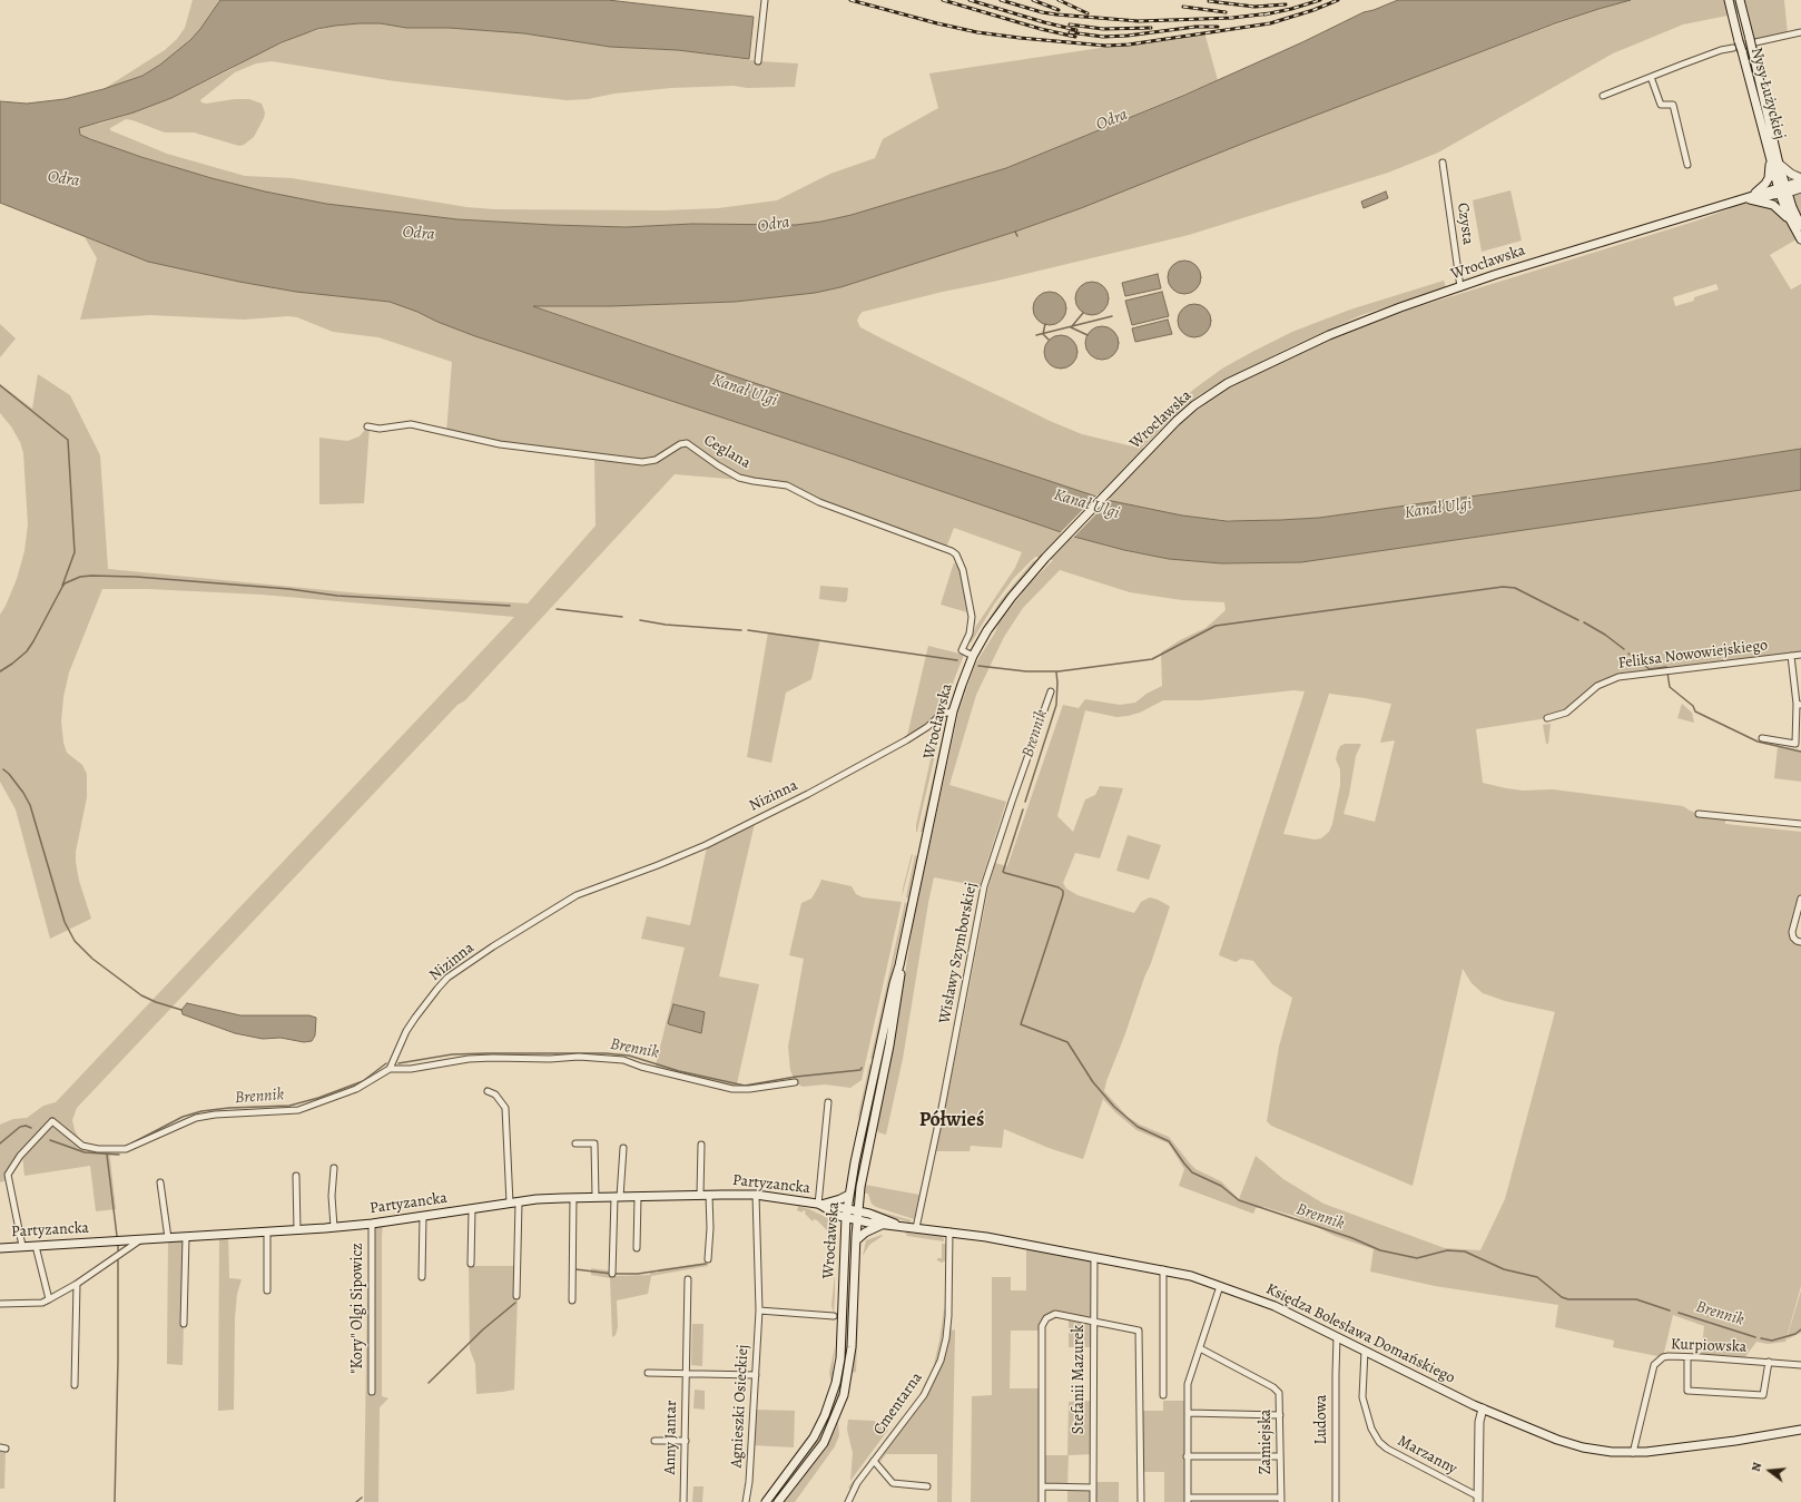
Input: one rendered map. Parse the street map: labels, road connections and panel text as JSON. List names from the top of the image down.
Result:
{
  "streets": {
    "main road": [
      "Nysy Łużyckiej",
      "Wrocławska",
      "Partyzancka",
      "Księdza Bolesława Domańskiego"
    ],
    "street": [
      "Czysta",
      "Ceglana",
      "Feliksa Nowowiejskiego",
      "Nizinna",
      "Wisławy Szymborskiej",
      "\"Kory\" Olgi Sipowicz",
      "Kurpiowska",
      "Stefanii Mazurek",
      "Cmentarna",
      "Agnieszki Osieckiej",
      "Ludowa",
      "Anny Jantar",
      "Zamiejska",
      "Marzanny"
    ]
  },
  "crossings": [
    ["Nysy Łużyckiej", "Wrocławska"],
    ["Czysta", "Wrocławska"],
    ["Wrocławska", "Ceglana"],
    ["Wrocławska", "Nizinna"],
    ["Wrocławska", "Partyzancka"],
    ["Wrocławska", "Księdza Bolesława Domańskiego"],
    ["Wisławy Szymborskiej", "Księdza Bolesława Domańskiego"],
    ["Partyzancka", "\"Kory\" Olgi Sipowicz"],
    ["Partyzancka", "Księdza Bolesława Domańskiego"],
    ["Partyzancka", "Agnieszki Osieckiej"],
    ["Księdza Bolesława Domańskiego", "Kurpiowska"],
    ["Księdza Bolesława Domańskiego", "Stefanii Mazurek"],
    ["Księdza Bolesława Domańskiego", "Cmentarna"],
    ["Księdza Bolesława Domańskiego", "Ludowa"],
    ["Księdza Bolesława Domańskiego", "Marzanny"]
  ],
  "districts": ["Półwieś"],
  "water": ["Odra", "Kanał Ulgi", "Brennik"],
  "north": "left"
}
